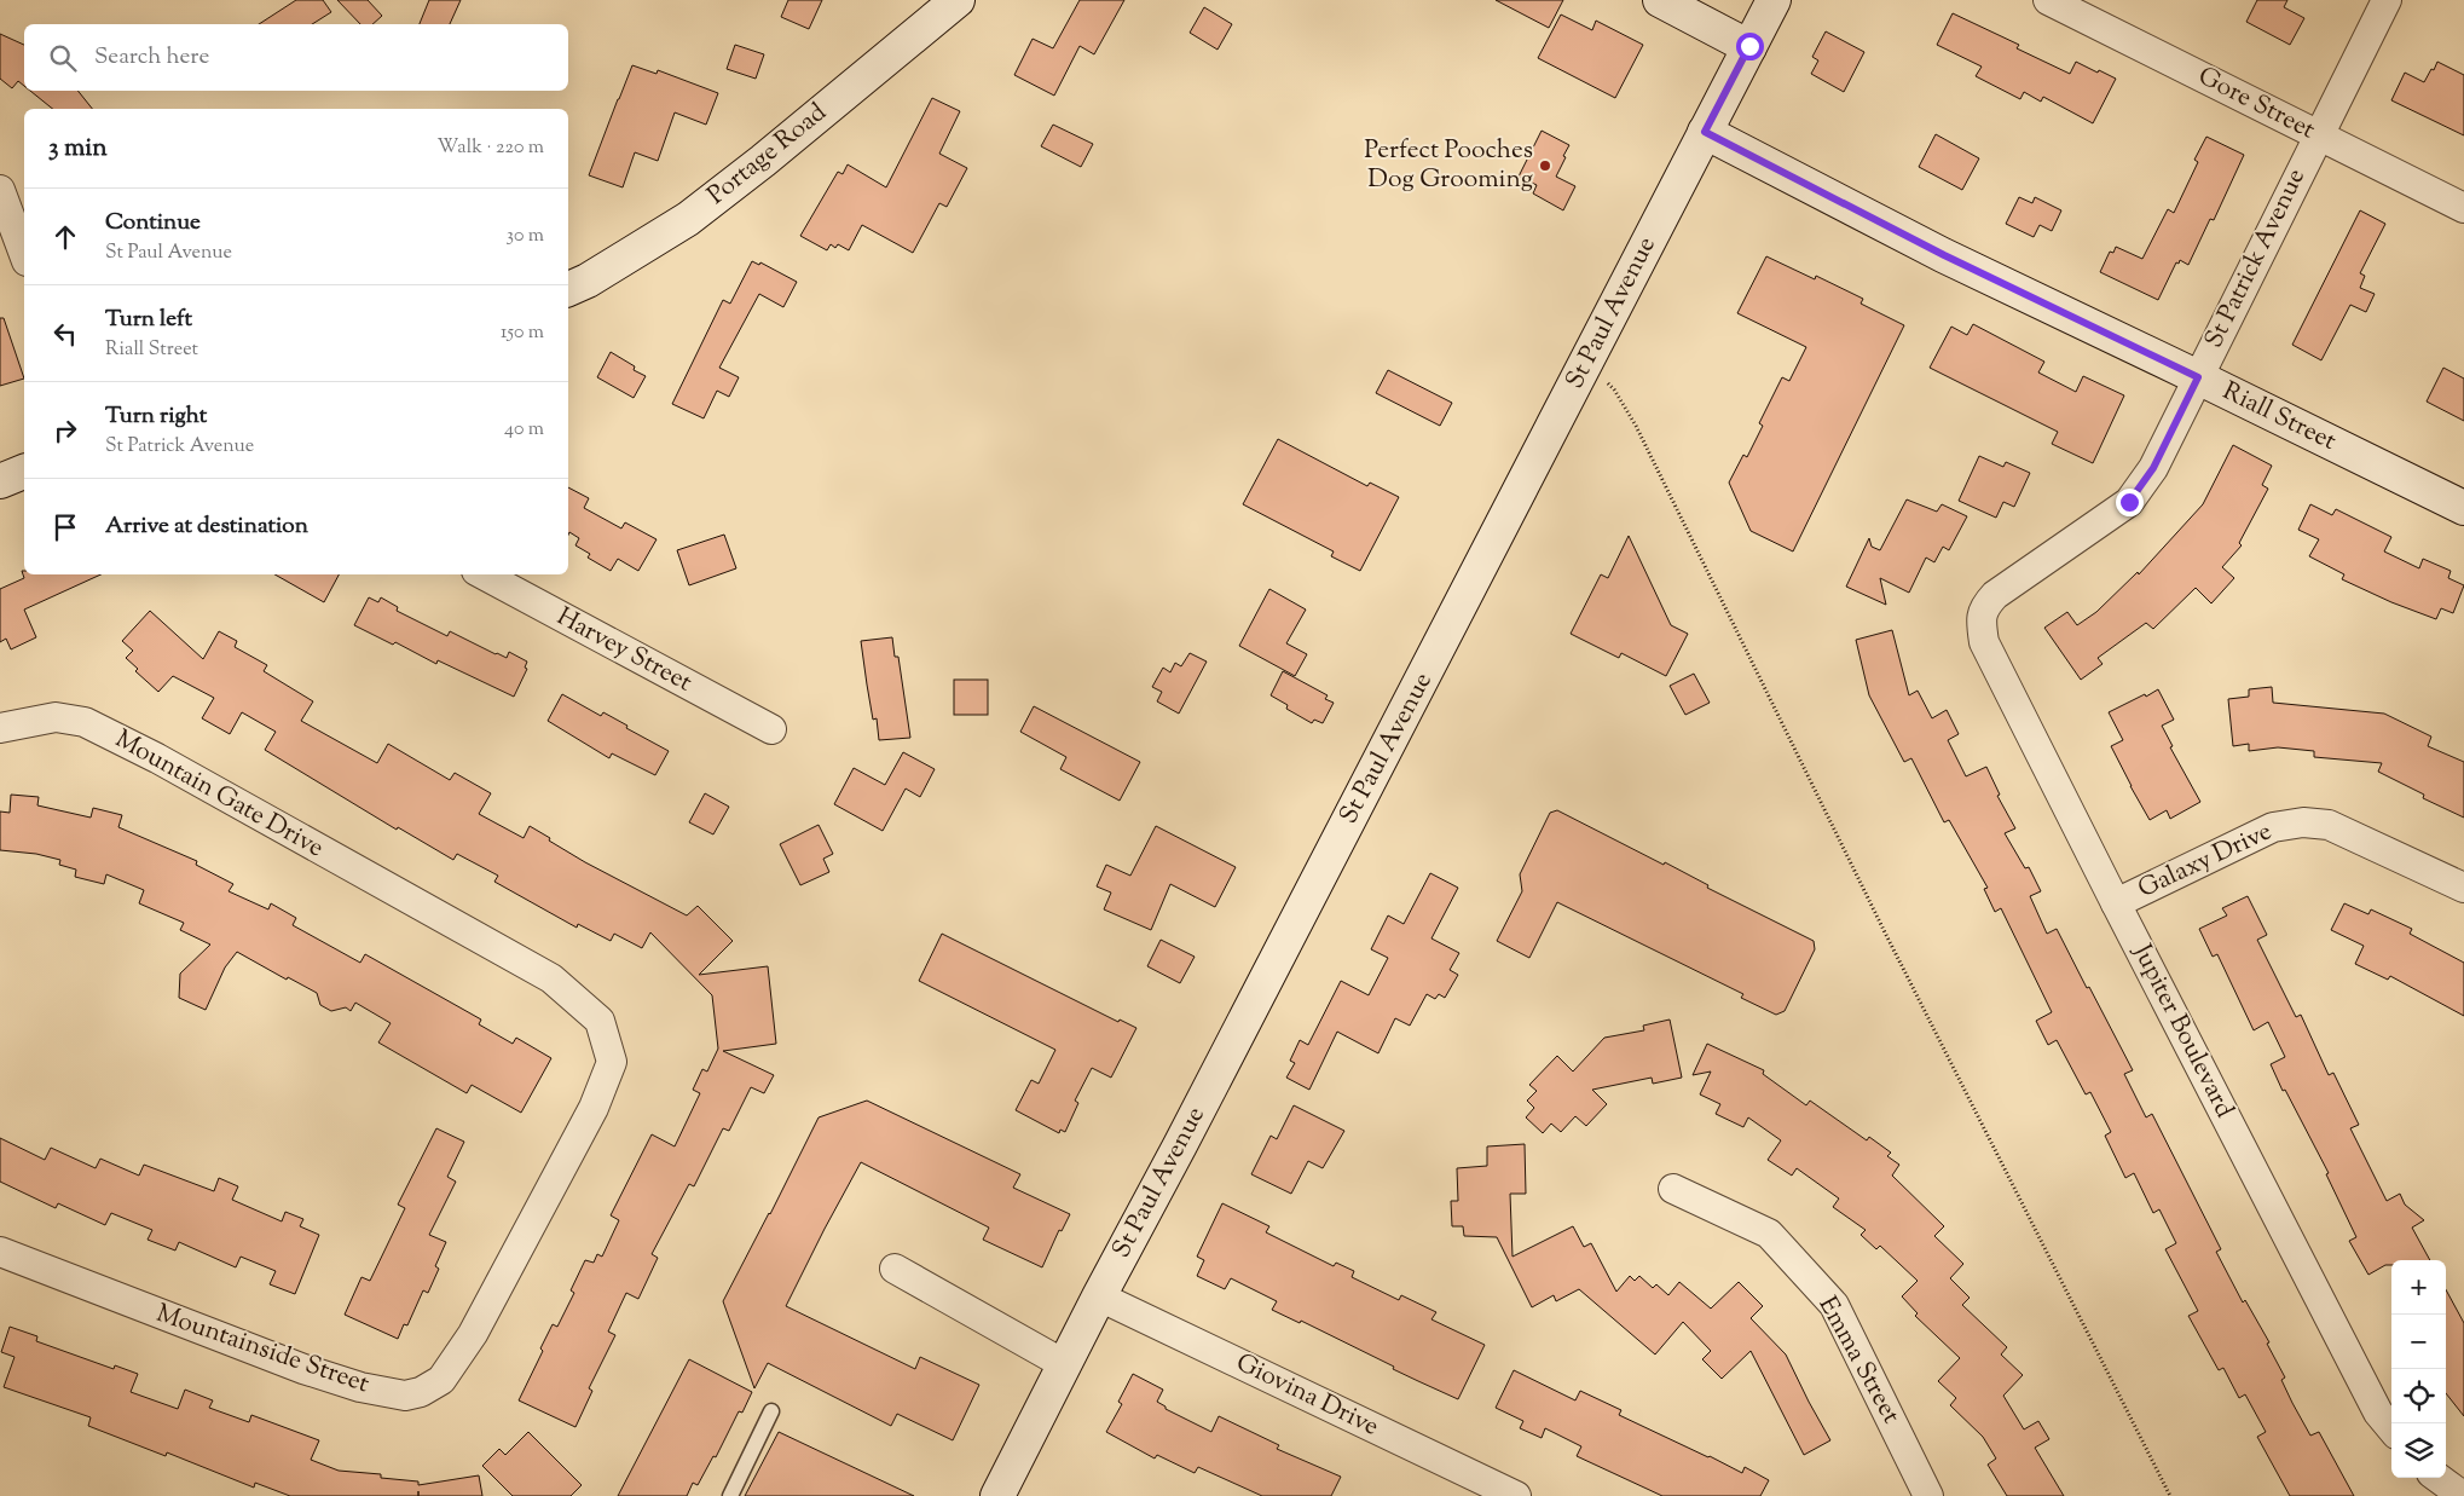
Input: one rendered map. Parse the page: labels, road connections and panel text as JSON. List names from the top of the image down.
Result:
{
  "streets": {
    "main road": ["Portage Road", "St Paul Avenue", "Riall Street"],
    "street": [
      "Gore Street",
      "St Patrick Avenue",
      "Harvey Street",
      "Mountain Gate Drive",
      "Galaxy Drive",
      "Jupiter Boulevard",
      "Mountainside Street",
      "Emma Street",
      "Giovina Drive"
    ]
  },
  "crossings": [
    ["Gore Street", "St Patrick Avenue"],
    ["St Patrick Avenue", "Riall Street"],
    ["St Patrick Avenue", "Jupiter Boulevard"],
    ["St Paul Avenue", "Riall Street"],
    ["St Paul Avenue", "Giovina Drive"],
    ["Mountain Gate Drive", "Mountainside Street"],
    ["Galaxy Drive", "Jupiter Boulevard"]
  ],
  "places": ["Perfect Pooches Dog Grooming"],
  "page": {
    "search": "Search here",
    "heading": ["3 min", "Walk · 220 m"],
    "list": [
      ["Continue", "St Paul Avenue", "30 m"],
      ["Turn left", "Riall Street", "150 m"],
      ["Turn right", "St Patrick Avenue", "40 m"],
      "Arrive at destination"
    ],
    "map_buttons": ["+", "−"]
  }
}
